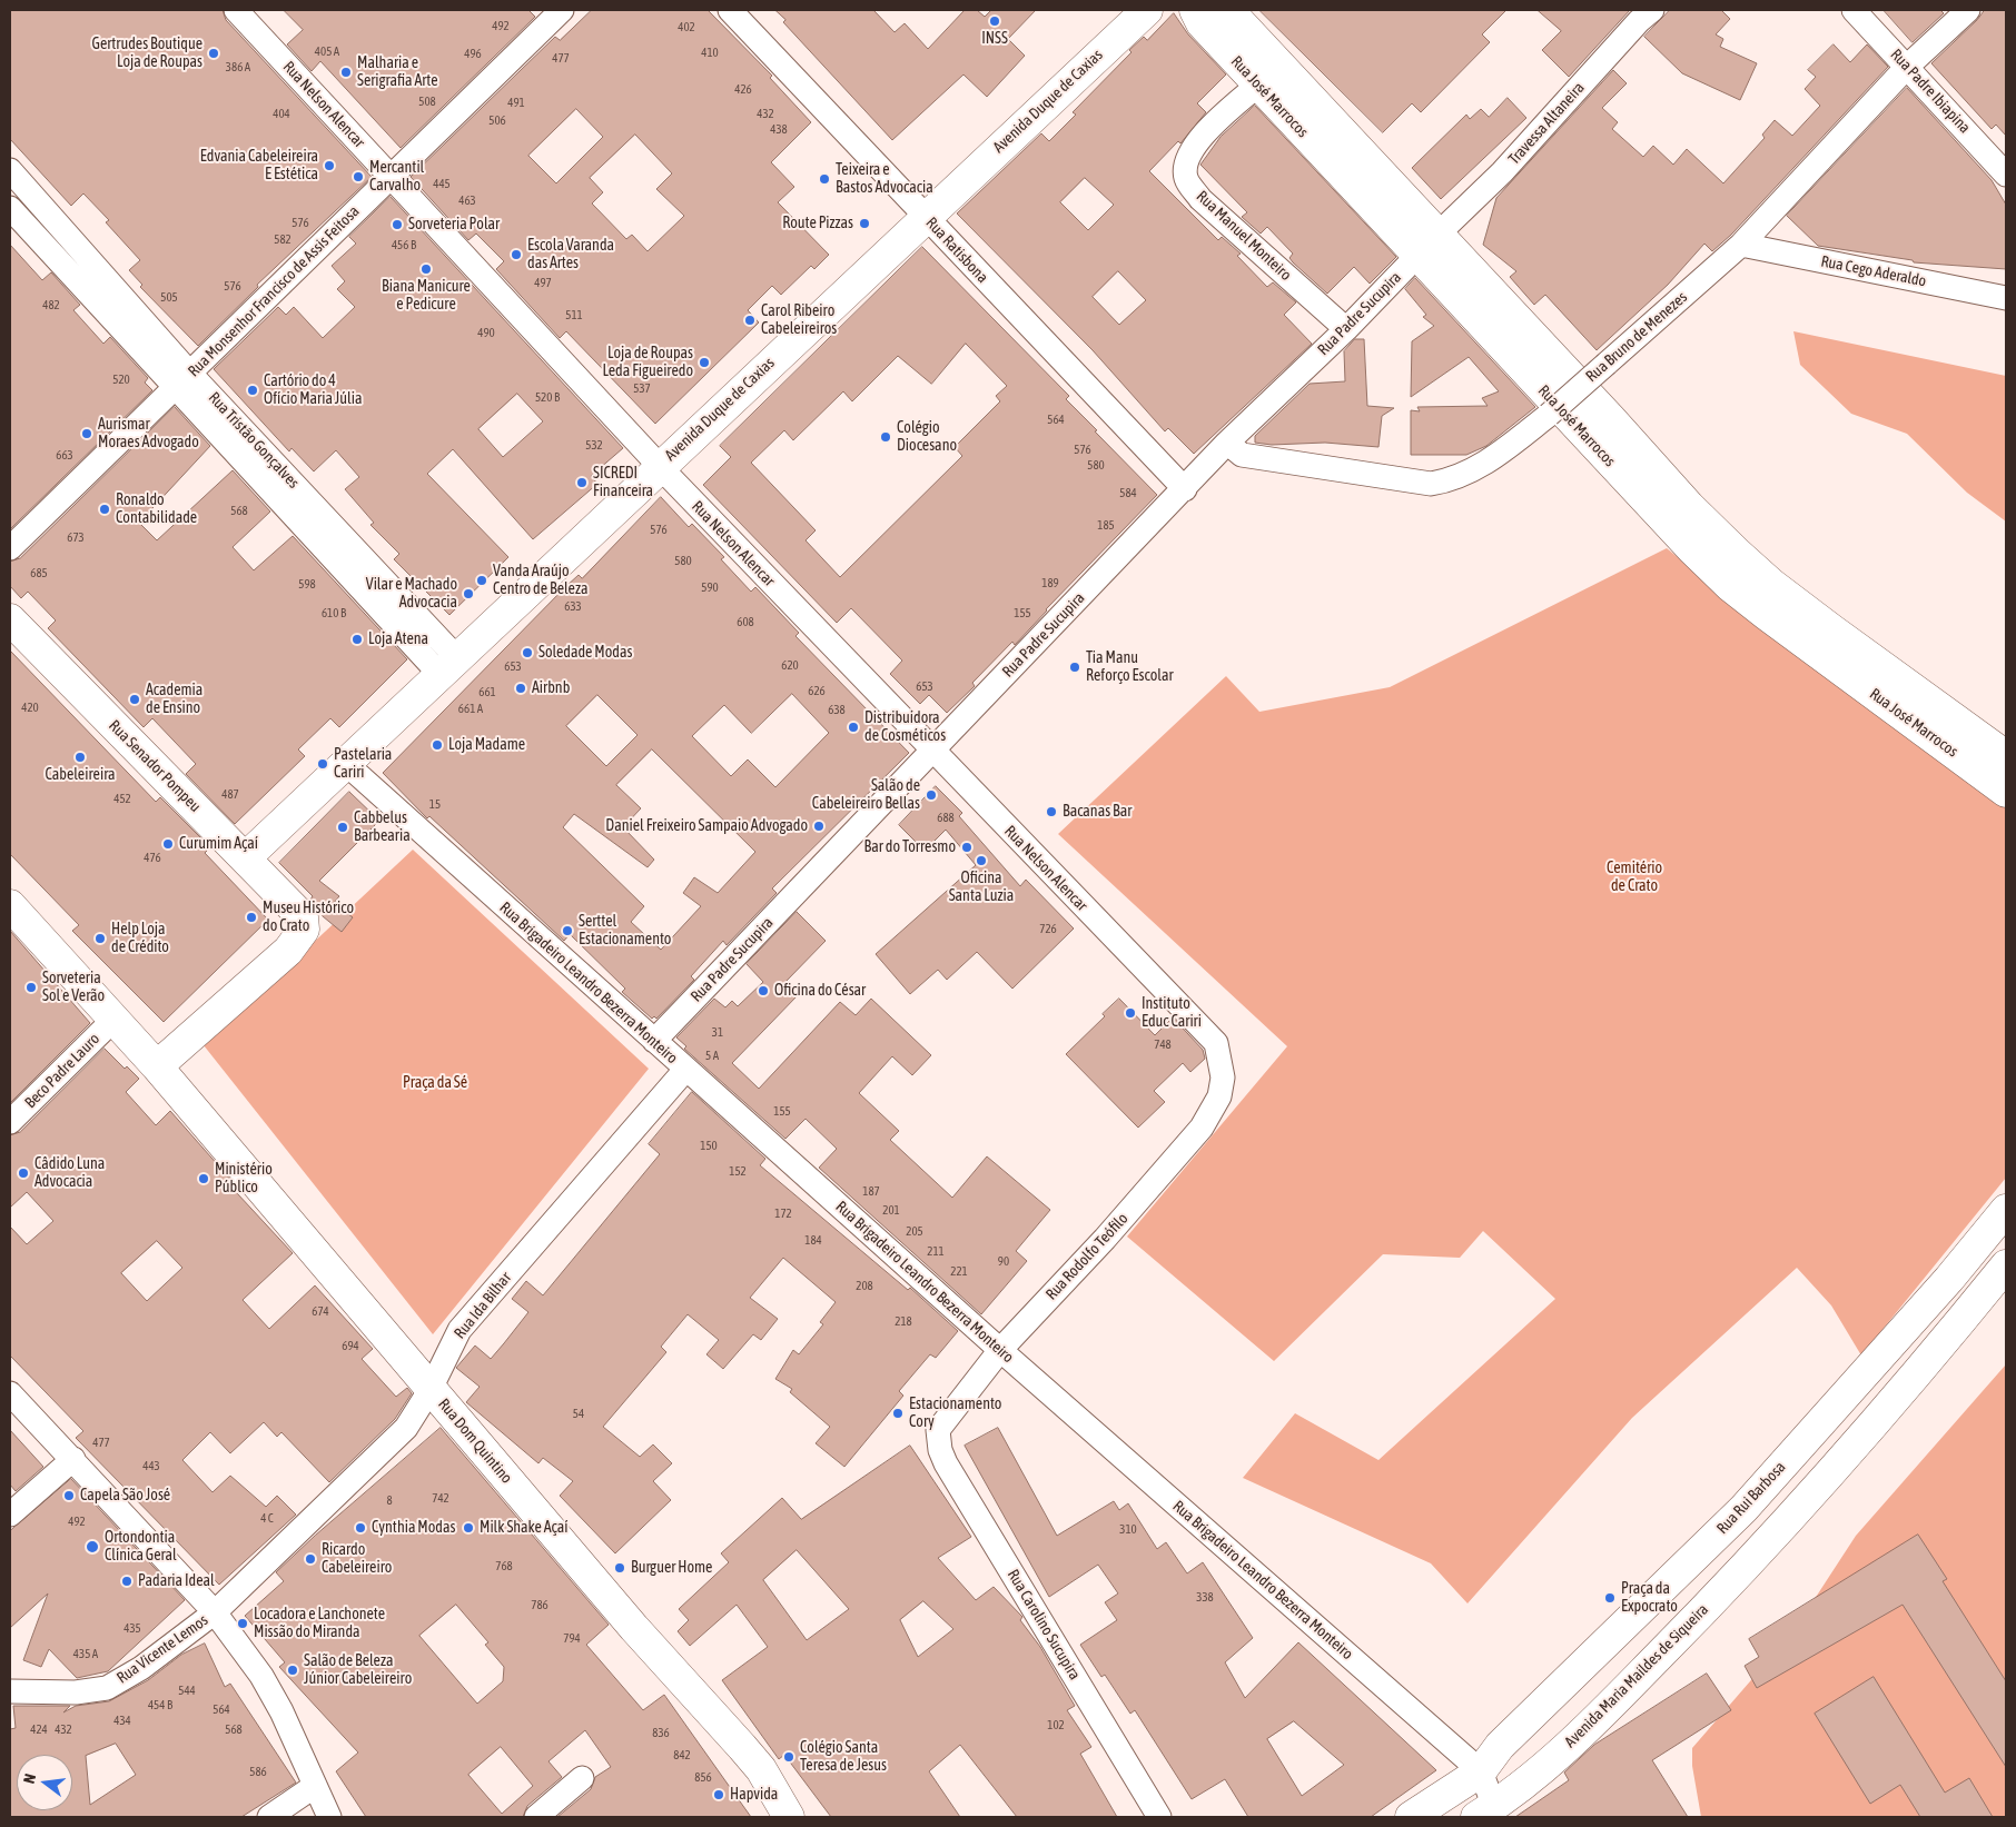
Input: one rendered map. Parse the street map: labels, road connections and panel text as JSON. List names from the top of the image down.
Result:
{
  "streets": {
    "main road": [
      "Rua José Marrocos",
      "Avenida Duque de Caxias",
      "Rua Senador Pompeu",
      "Rua Dom Quintino",
      "Rua Rui Barbosa",
      "Avenida Maria Maildes de Siqueira"
    ],
    "street": [
      "Rua Padre Ibiapina",
      "Rua Nelson Alencar",
      "Travessa Altaneira",
      "Rua Manuel Monteiro",
      "Rua Ratisbona",
      "Rua Cego Aderaldo",
      "Rua Monsenhor Francisco de Assis Feitosa",
      "Rua Padre Sucupira",
      "Rua Bruno de Menezes",
      "Rua Tristão Gonçalves",
      "Rua Brigadeiro Leandro Bezerra Monteiro",
      "Beco Padre Lauro",
      "Rua Rodolfo Teófilo",
      "Rua Ida Bilhar",
      "Rua Carolino Sucupira",
      "Rua Vicente Lemos"
    ]
  },
  "crossings": [
    ["Rua Padre Ibiapina", "Rua Bruno de Menezes"],
    ["Rua José Marrocos", "Travessa Altaneira"],
    ["Rua José Marrocos", "Rua Manuel Monteiro"],
    ["Rua José Marrocos", "Rua Padre Sucupira"],
    ["Avenida Duque de Caxias", "Rua Nelson Alencar"],
    ["Avenida Duque de Caxias", "Rua Ratisbona"],
    ["Avenida Duque de Caxias", "Rua Tristão Gonçalves"],
    ["Avenida Duque de Caxias", "Rua Senador Pompeu"],
    ["Avenida Duque de Caxias", "Rua Brigadeiro Leandro Bezerra Monteiro"],
    ["Rua Nelson Alencar", "Rua Monsenhor Francisco de Assis Feitosa"],
    ["Rua Nelson Alencar", "Rua Padre Sucupira"],
    ["Rua Nelson Alencar", "Rua Rodolfo Teófilo"],
    ["Travessa Altaneira", "Rua Padre Sucupira"],
    ["Rua Manuel Monteiro", "Rua Padre Sucupira"],
    ["Rua Ratisbona", "Rua Padre Sucupira"],
    ["Rua Cego Aderaldo", "Rua Bruno de Menezes"],
    ["Rua Monsenhor Francisco de Assis Feitosa", "Rua Tristão Gonçalves"],
    ["Rua Padre Sucupira", "Rua Bruno de Menezes"],
    ["Rua Padre Sucupira", "Rua Brigadeiro Leandro Bezerra Monteiro"],
    ["Rua Senador Pompeu", "Rua Dom Quintino"],
    ["Rua Brigadeiro Leandro Bezerra Monteiro", "Rua Rodolfo Teófilo"],
    ["Rua Brigadeiro Leandro Bezerra Monteiro", "Rua Ida Bilhar"],
    ["Rua Brigadeiro Leandro Bezerra Monteiro", "Rua Rui Barbosa"],
    ["Beco Padre Lauro", "Rua Dom Quintino"],
    ["Rua Rodolfo Teófilo", "Rua Carolino Sucupira"],
    ["Rua Ida Bilhar", "Rua Dom Quintino"],
    ["Rua Ida Bilhar", "Rua Vicente Lemos"]
  ],
  "parks": ["Cemitério de Crato", "Praça da Sé"],
  "places": [
    "INSS",
    "Gertrudes Boutique Loja de Roupas",
    "Malharia e Serigrafia Arte",
    "Edvania Cabeleireira E Estética",
    "Mercantil Carvalho",
    "Teixeira e Bastos Advocacia",
    "Route Pizzas",
    "Sorveteria Polar",
    "Escola Varanda das Artes",
    "Biana Manicure e Pedicure",
    "Carol Ribeiro Cabeleireiros",
    "Loja de Roupas Leda Figueiredo",
    "Cartório do 4 Ofício Maria Júlia",
    "Aurismar Moraes Advogado",
    "Colégio Diocesano",
    "SICREDI Financeira",
    "Ronaldo Contabilidade",
    "Vanda Araújo Centro de Beleza",
    "Vilar e Machado Advocacia",
    "Loja Atena",
    "Soledade Modas",
    "Tia Manu Reforço Escolar",
    "Airbnb",
    "Academia de Ensino",
    "Distribuidora de Cosméticos",
    "Loja Madame",
    "Cabeleireira",
    "Pastelaria Cariri",
    "Salão de Cabeleireiro Bellas",
    "Bacanas Bar",
    "Daniel Freixeiro Sampaio Advogado",
    "Cabbelus Barbearia",
    "Curumim Açaí",
    "Bar do Torresmo",
    "Oficina Santa Luzia",
    "Museu Histórico do Crato",
    "Serttel Estacionamento",
    "Help Loja de Crédito",
    "Sorveteria Sol e Verão",
    "Oficina do César",
    "Instituto Educ Cariri",
    "Câdido Luna Advocacia",
    "Ministério Público",
    "Estacionamento Cory",
    "Capela São José",
    "Cynthia Modas",
    "Milk Shake Açaí",
    "Ortondontia Clínica Geral",
    "Ricardo Cabeleireiro",
    "Burguer Home",
    "Padaria Ideal",
    "Praça da Expocrato",
    "Locadora e Lanchonete Missão do Miranda",
    "Salão de Beleza Júnior Cabeleireiro",
    "Colégio Santa Teresa de Jesus",
    "Hapvida"
  ],
  "house_numbers": [
    "492",
    "402",
    "405 A",
    "410",
    "496",
    "477",
    "386 A",
    "426",
    "508",
    "491",
    "404",
    "432",
    "506",
    "438",
    "445",
    "463",
    "576",
    "582",
    "456 B",
    "497",
    "576",
    "505",
    "482",
    "511",
    "490",
    "520",
    "537",
    "520 B",
    "564",
    "532",
    "576",
    "663",
    "580",
    "584",
    "568",
    "185",
    "576",
    "673",
    "580",
    "685",
    "189",
    "598",
    "590",
    "633",
    "610 B",
    "155",
    "608",
    "620",
    "653",
    "653",
    "626",
    "661",
    "420",
    "661 A",
    "638",
    "487",
    "452",
    "15",
    "688",
    "476",
    "726",
    "31",
    "748",
    "5 A",
    "155",
    "150",
    "152",
    "187",
    "201",
    "172",
    "205",
    "184",
    "211",
    "90",
    "221",
    "208",
    "674",
    "218",
    "694",
    "54",
    "477",
    "443",
    "742",
    "8",
    "4 C",
    "492",
    "310",
    "768",
    "338",
    "786",
    "435",
    "794",
    "435 A",
    "544",
    "454 B",
    "564",
    "434",
    "102",
    "424",
    "432",
    "568",
    "836",
    "842",
    "586",
    "856"
  ],
  "north": "left"
}
